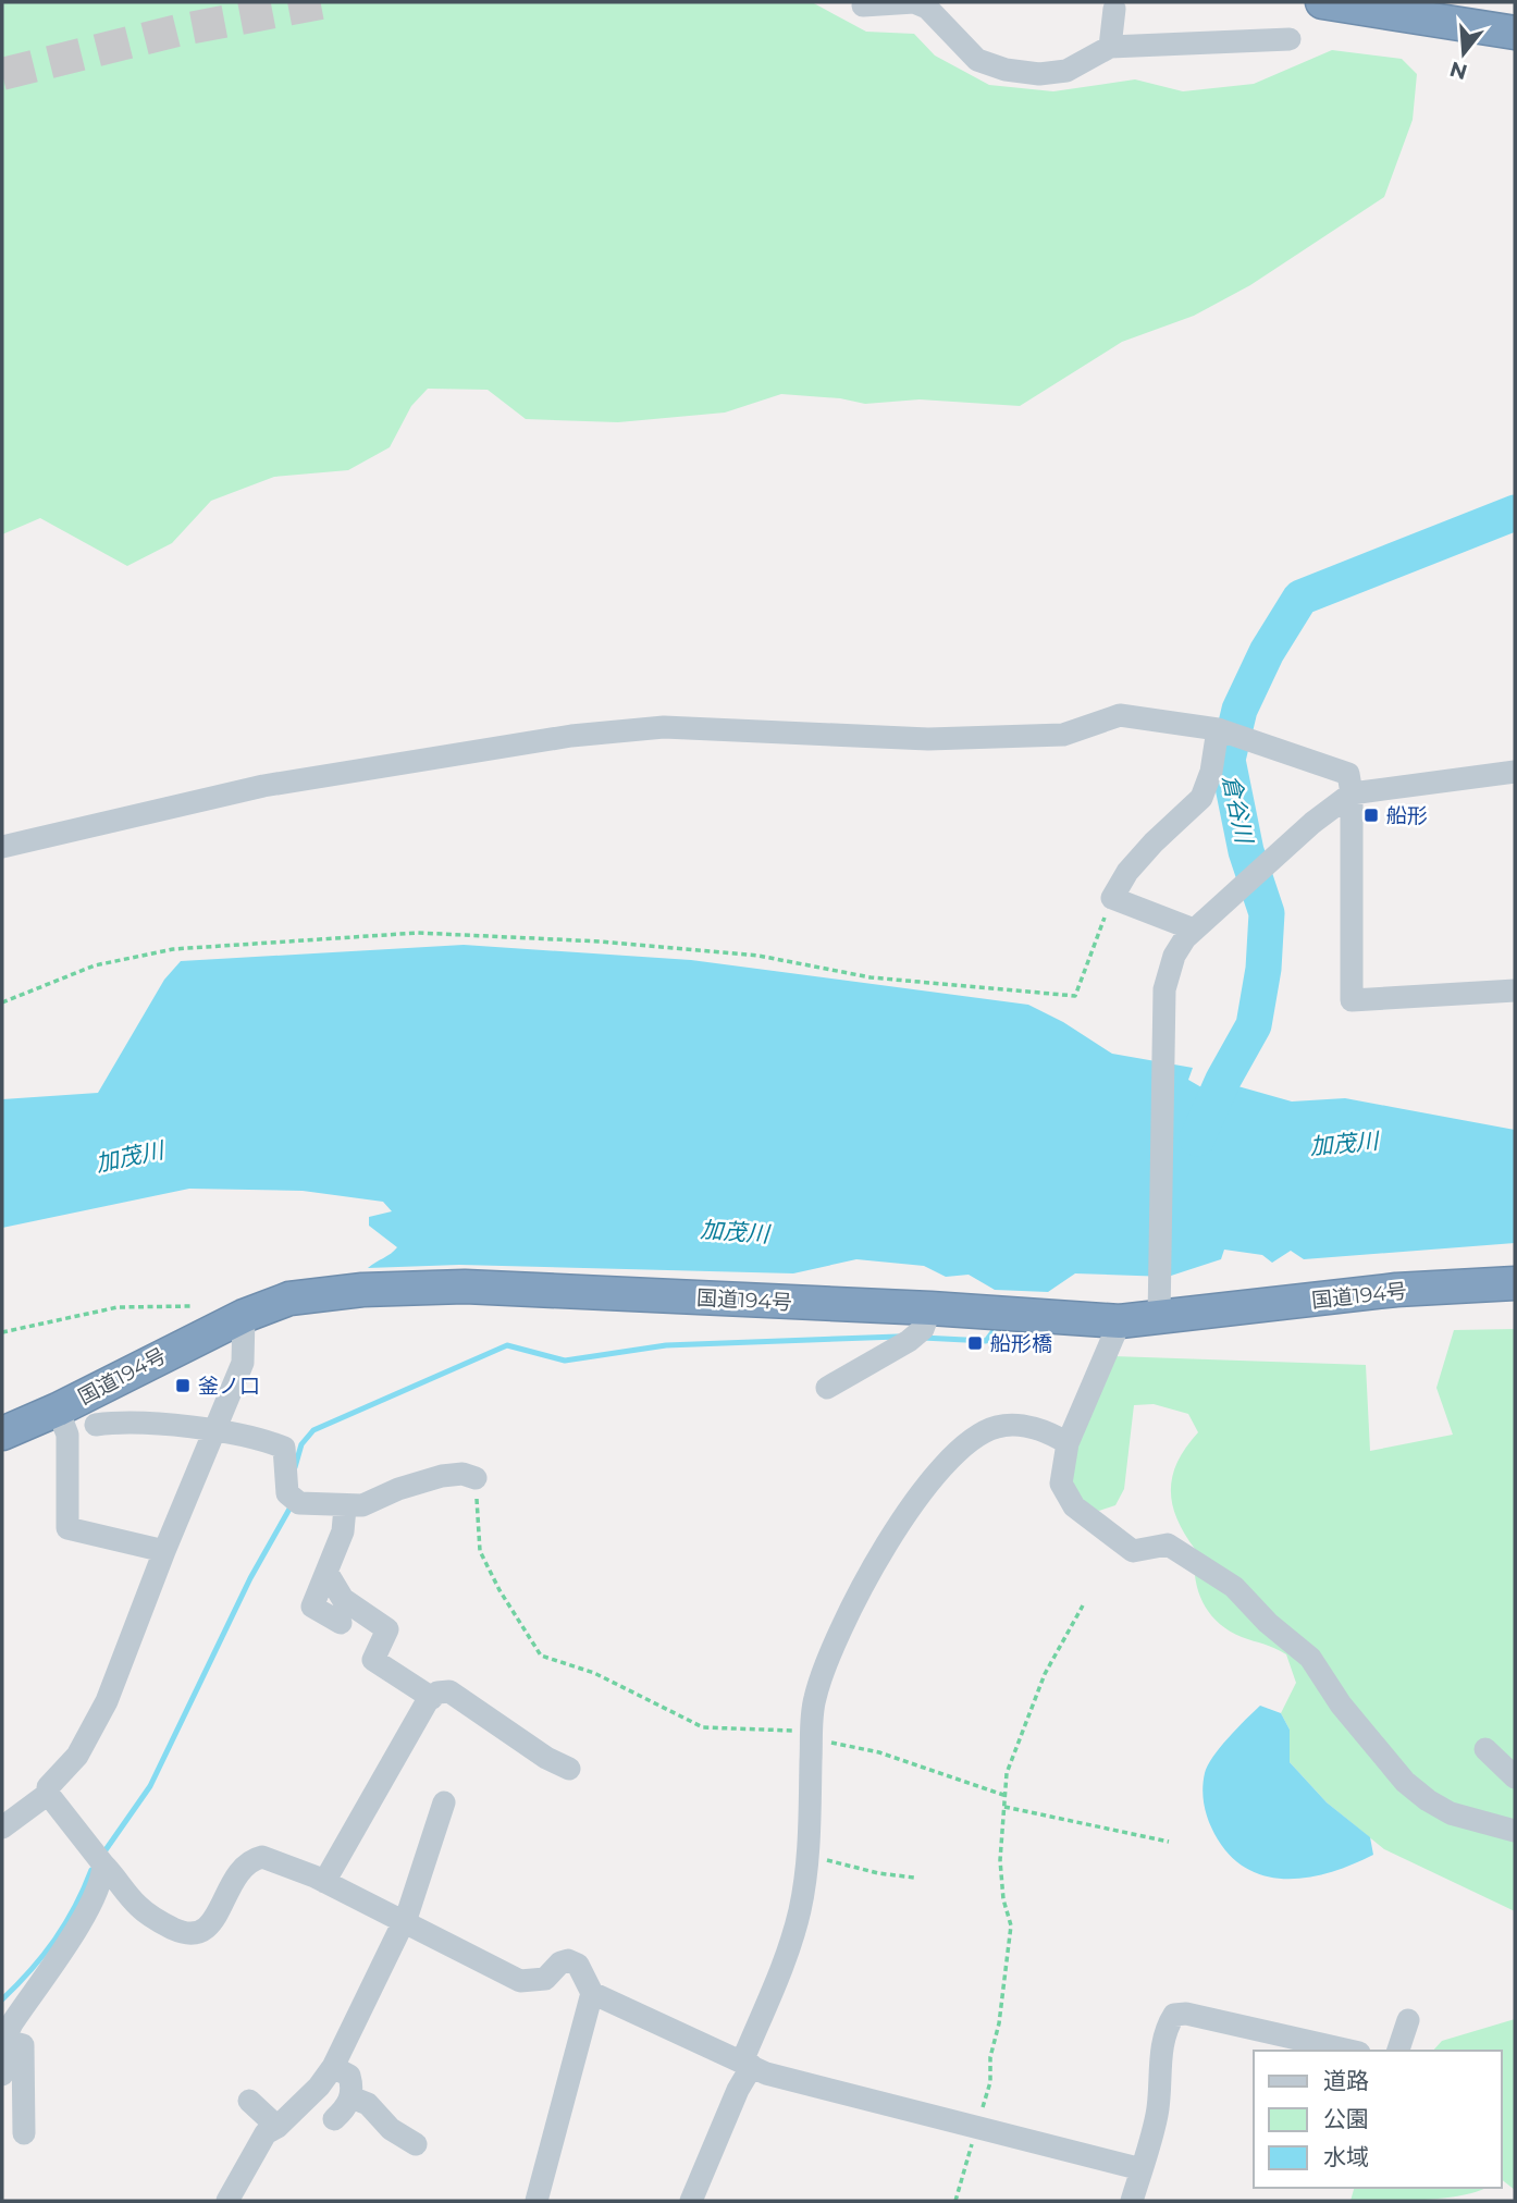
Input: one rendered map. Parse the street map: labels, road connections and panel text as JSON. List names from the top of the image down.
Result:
{
  "streets": {
    "highway": ["国道194号"]
  },
  "water": ["倉谷川", "加茂川"],
  "places": {
    "transit": ["船形", "船形橋", "釜ノ口"]
  },
  "legend": ["道路", "公園", "水域"],
  "north": "bottom"
}
